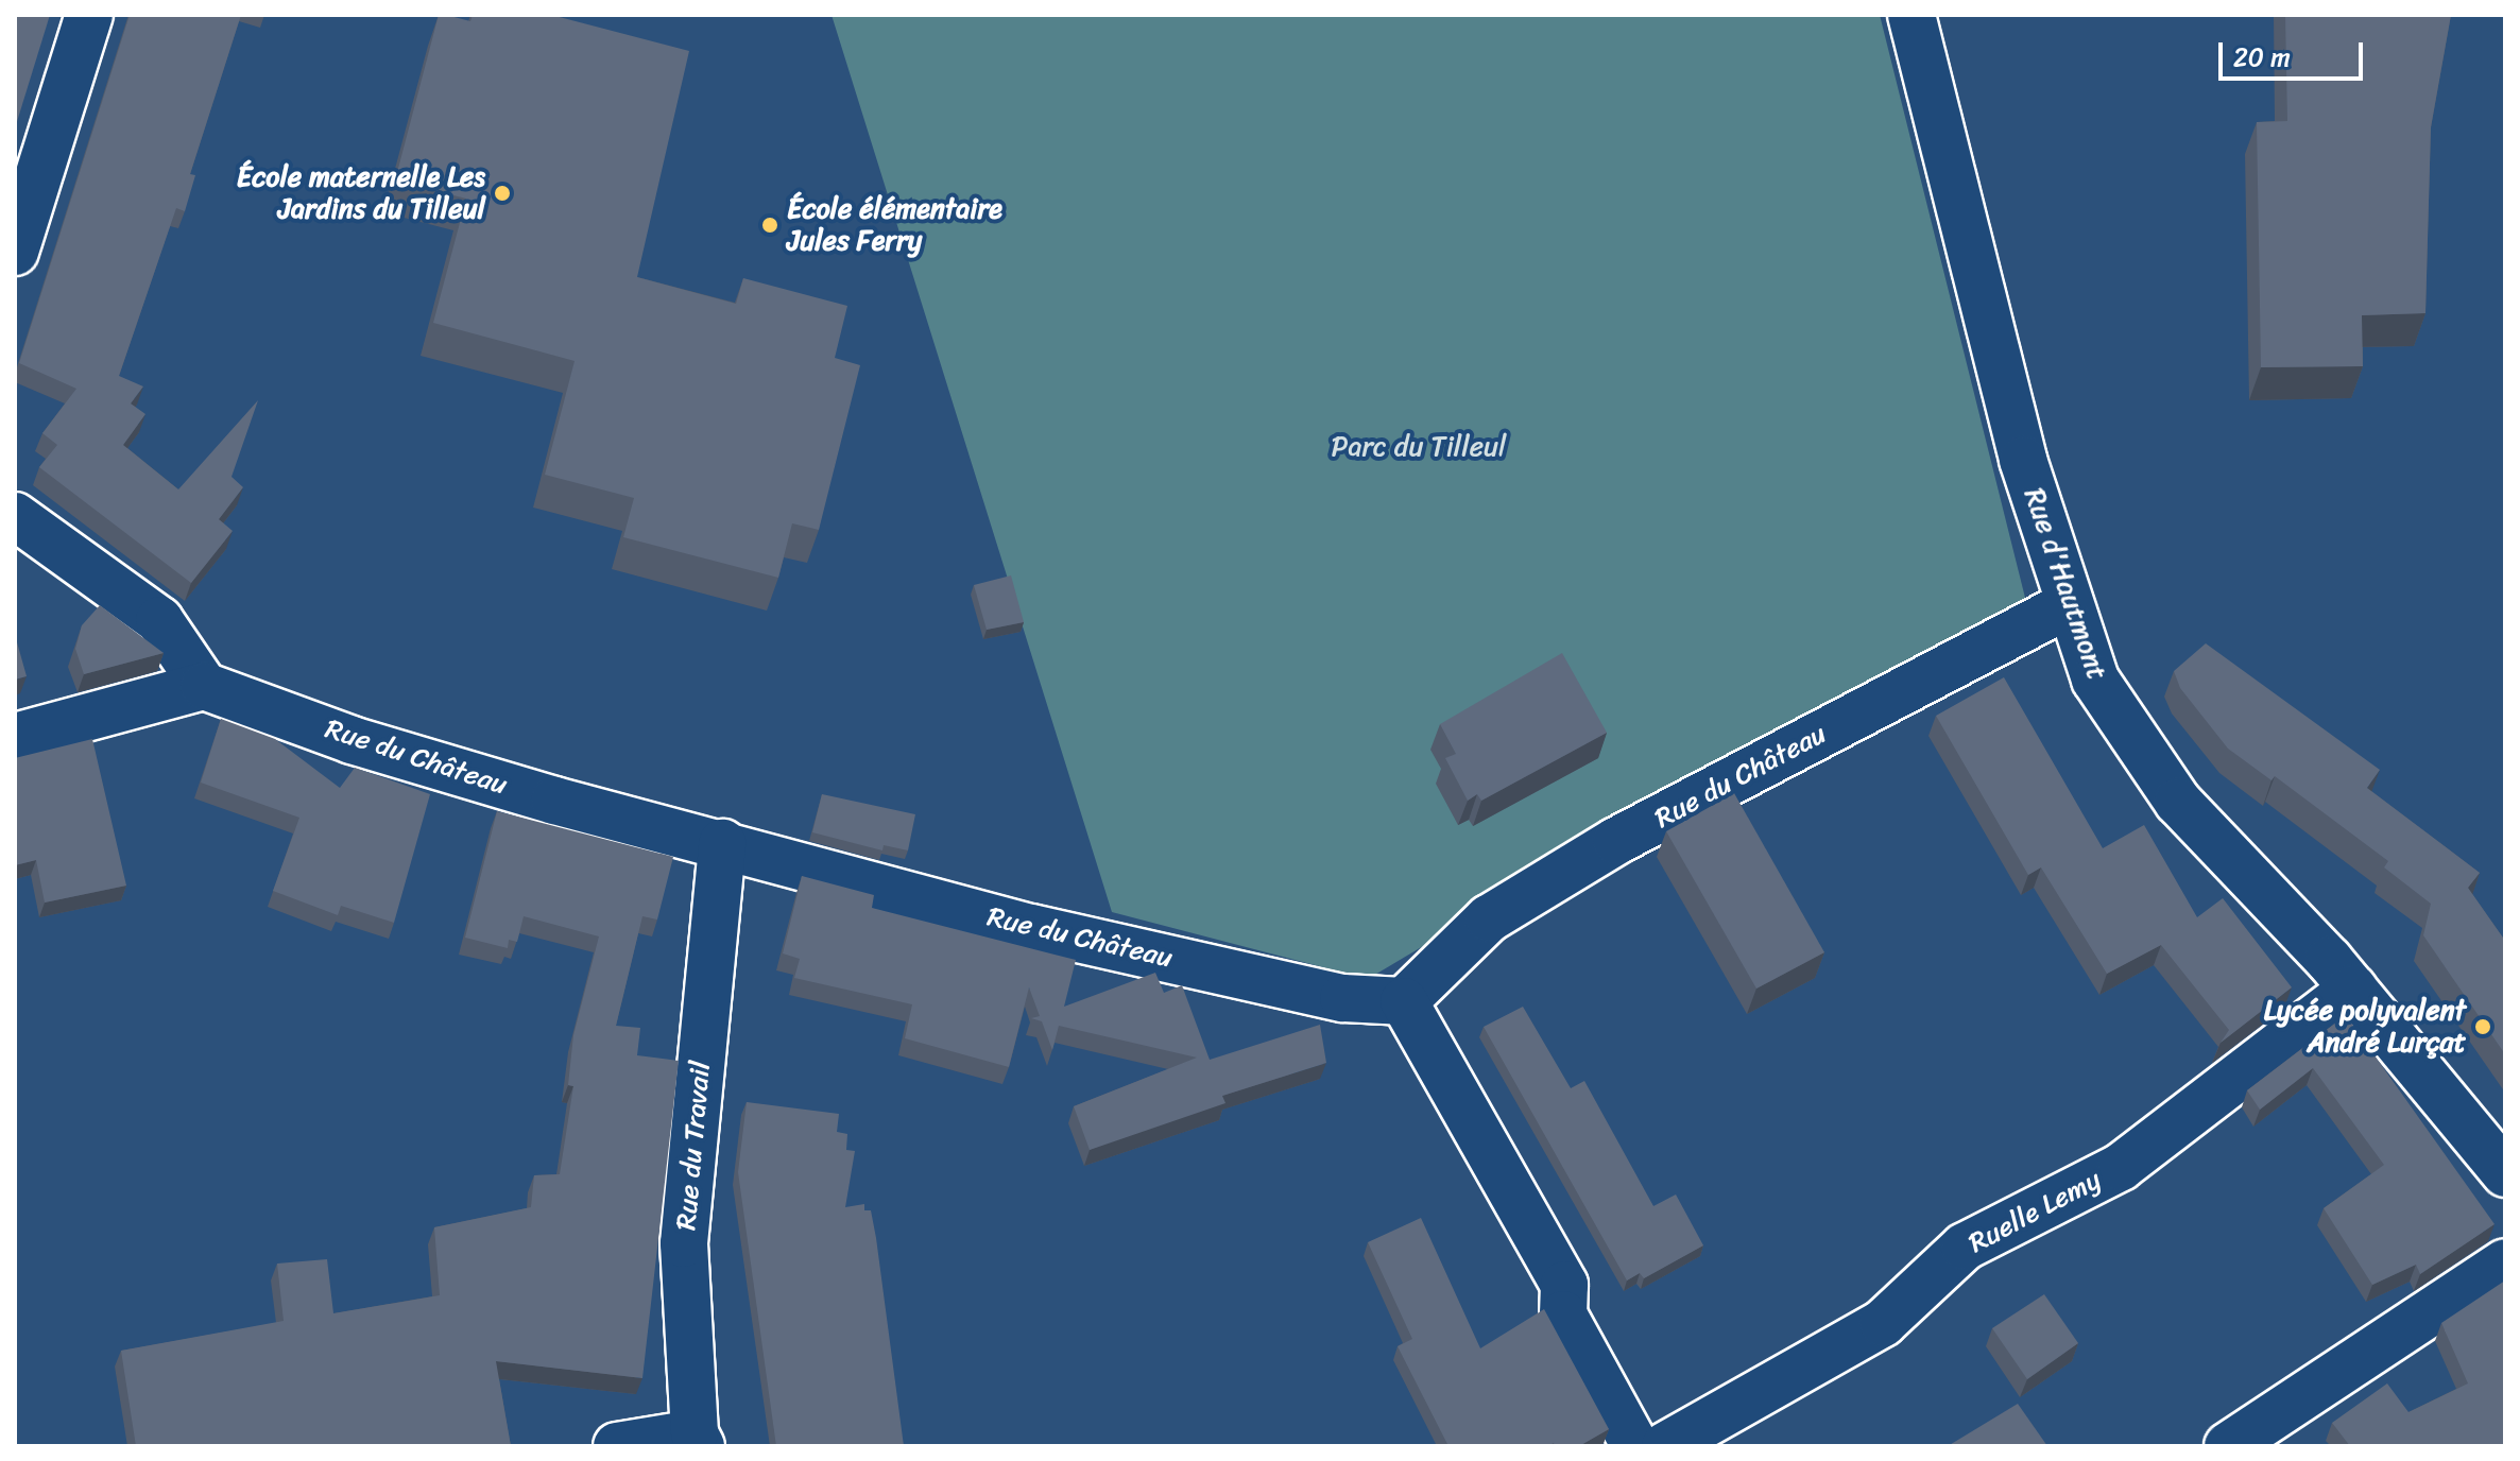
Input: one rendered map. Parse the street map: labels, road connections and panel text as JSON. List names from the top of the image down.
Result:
{
  "streets": {
    "street": [
      "Rue d'Hautmont",
      "Rue du Château",
      "Rue du Travail",
      "Ruelle Lemy"
    ]
  },
  "crossings": [
    ["Rue d'Hautmont", "Rue du Château"],
    ["Rue d'Hautmont", "Ruelle Lemy"],
    ["Rue du Château", "Rue du Travail"]
  ],
  "parks": ["Parc du Tilleul"],
  "places": ["École maternelle Les Jardins du Tilleul", "École élémentaire Jules Ferry", "Lycée polyvalent André Lurçat"],
  "scale_bar": "20 m"
}
